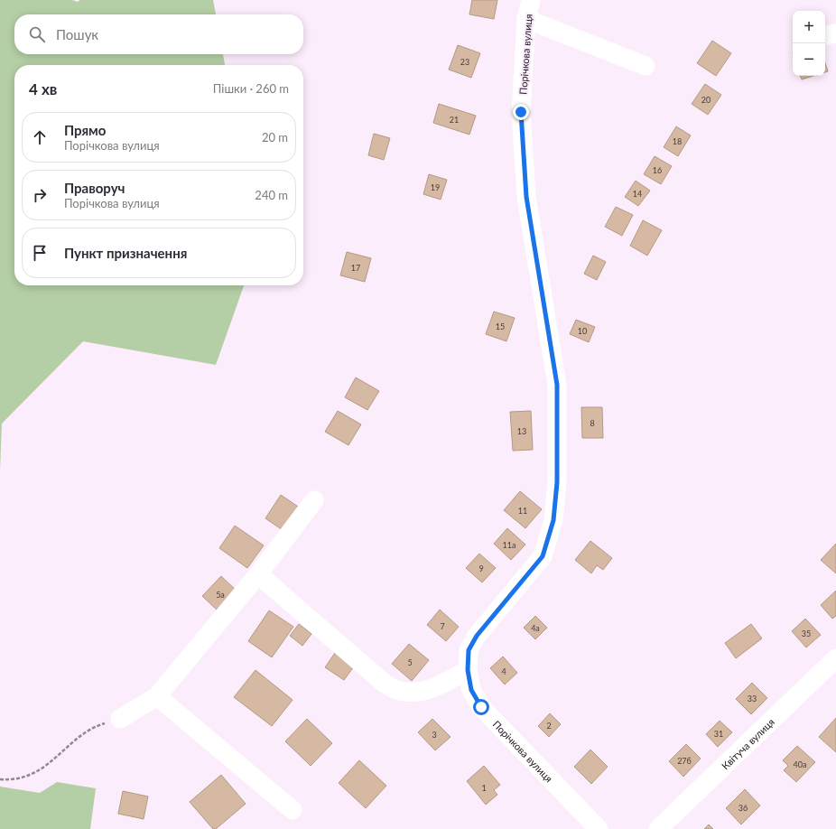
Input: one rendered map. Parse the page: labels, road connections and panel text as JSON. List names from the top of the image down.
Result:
{
  "streets": {
    "street": ["Порічкова вулиця", "Квітуча вулиця"]
  },
  "house_numbers": [
    "23",
    "20",
    "21",
    "18",
    "16",
    "19",
    "14",
    "17",
    "15",
    "10",
    "8",
    "13",
    "11",
    "11а",
    "9",
    "5а",
    "7",
    "4а",
    "35",
    "5",
    "4",
    "33",
    "2",
    "31",
    "3",
    "27б",
    "40а",
    "1",
    "36"
  ],
  "page": {
    "map_buttons": ["+", "−"],
    "search": "Пошук",
    "heading": ["4 хв", "Пішки · 260 m"],
    "list": [
      ["Прямо", "Порічкова вулиця", "20 m"],
      ["Праворуч", "Порічкова вулиця", "240 m"],
      "Пункт призначення"
    ]
  }
}
